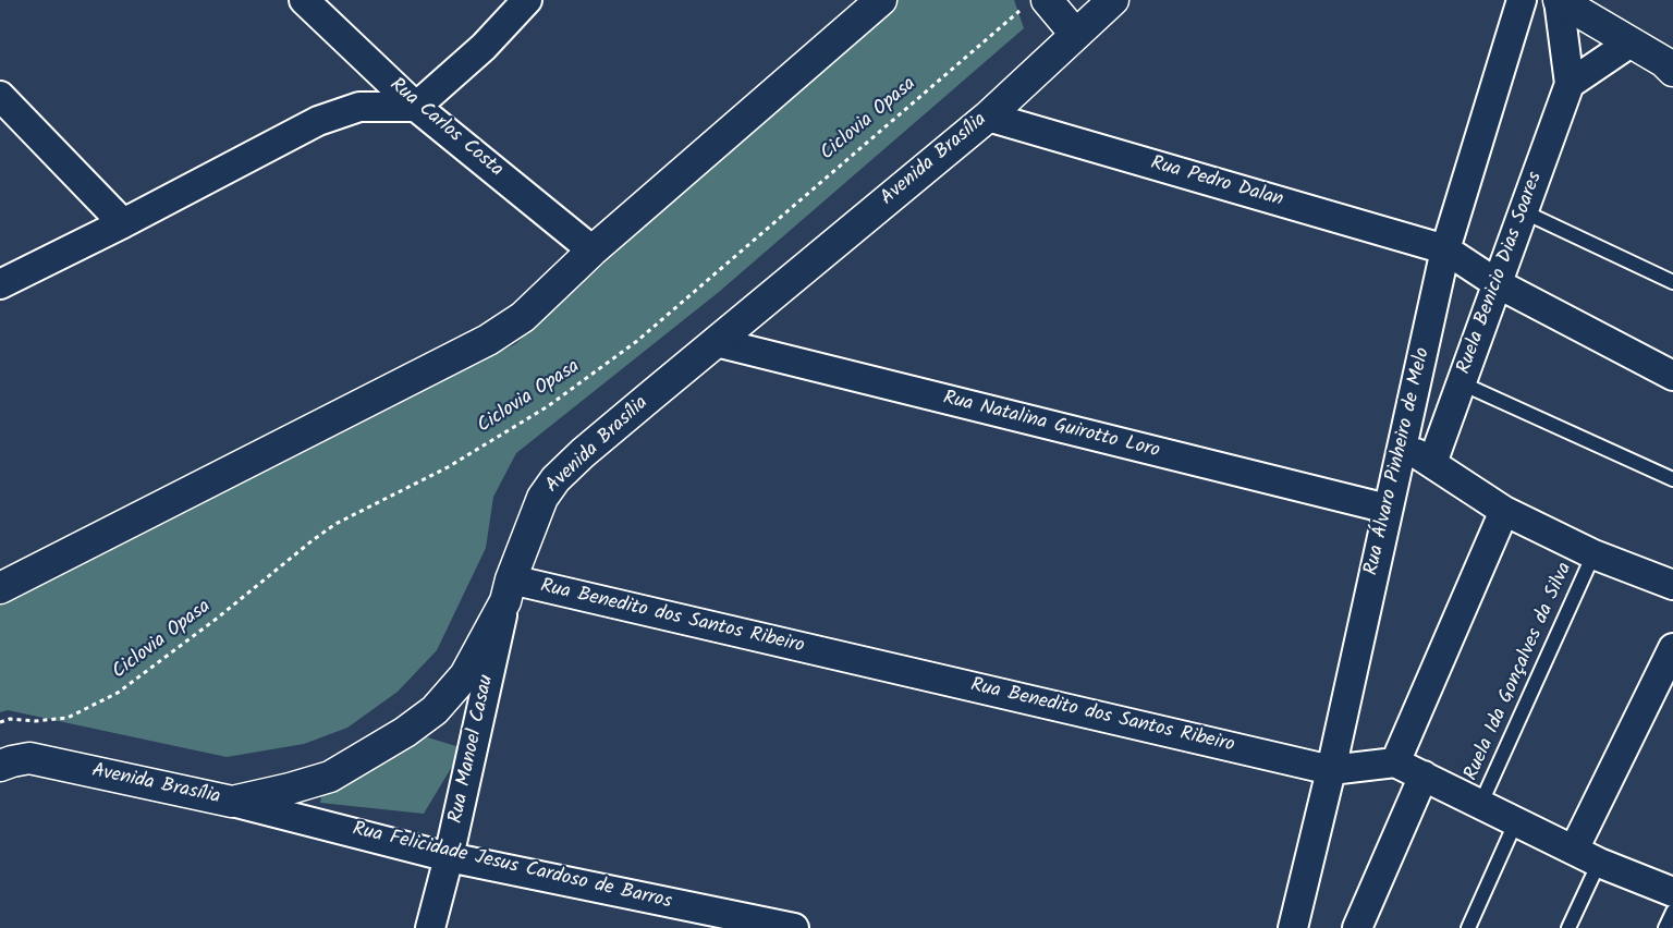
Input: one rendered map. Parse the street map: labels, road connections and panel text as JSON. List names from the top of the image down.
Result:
{
  "streets": {
    "main road": ["Avenida Brasília"],
    "street": [
      "Rua Carlos Costa",
      "Rua Pedro Dalan",
      "Ruela Benicio Dias Soares",
      "Rua Natalina Guirotto Loro",
      "Rua Álvaro Pinheiro de Melo",
      "Rua Benedito dos Santos Ribeiro",
      "Rua Manoel Casau",
      "Rua Felicidade Jesus Cardoso de Barros"
    ],
    "lane": ["Ruela Ida Gonçalves da Silva"],
    "path": ["Ciclovia Opasa"]
  },
  "crossings": [
    ["Avenida Brasília", "Rua Pedro Dalan"],
    ["Avenida Brasília", "Rua Natalina Guirotto Loro"],
    ["Avenida Brasília", "Rua Benedito dos Santos Ribeiro"],
    ["Avenida Brasília", "Rua Manoel Casau"],
    ["Avenida Brasília", "Rua Felicidade Jesus Cardoso de Barros"],
    ["Rua Pedro Dalan", "Ruela Benicio Dias Soares"],
    ["Rua Pedro Dalan", "Rua Álvaro Pinheiro de Melo"],
    ["Rua Natalina Guirotto Loro", "Rua Álvaro Pinheiro de Melo"],
    ["Rua Álvaro Pinheiro de Melo", "Rua Benedito dos Santos Ribeiro"],
    ["Rua Benedito dos Santos Ribeiro", "Rua Manoel Casau"],
    ["Rua Manoel Casau", "Rua Felicidade Jesus Cardoso de Barros"]
  ]
}
